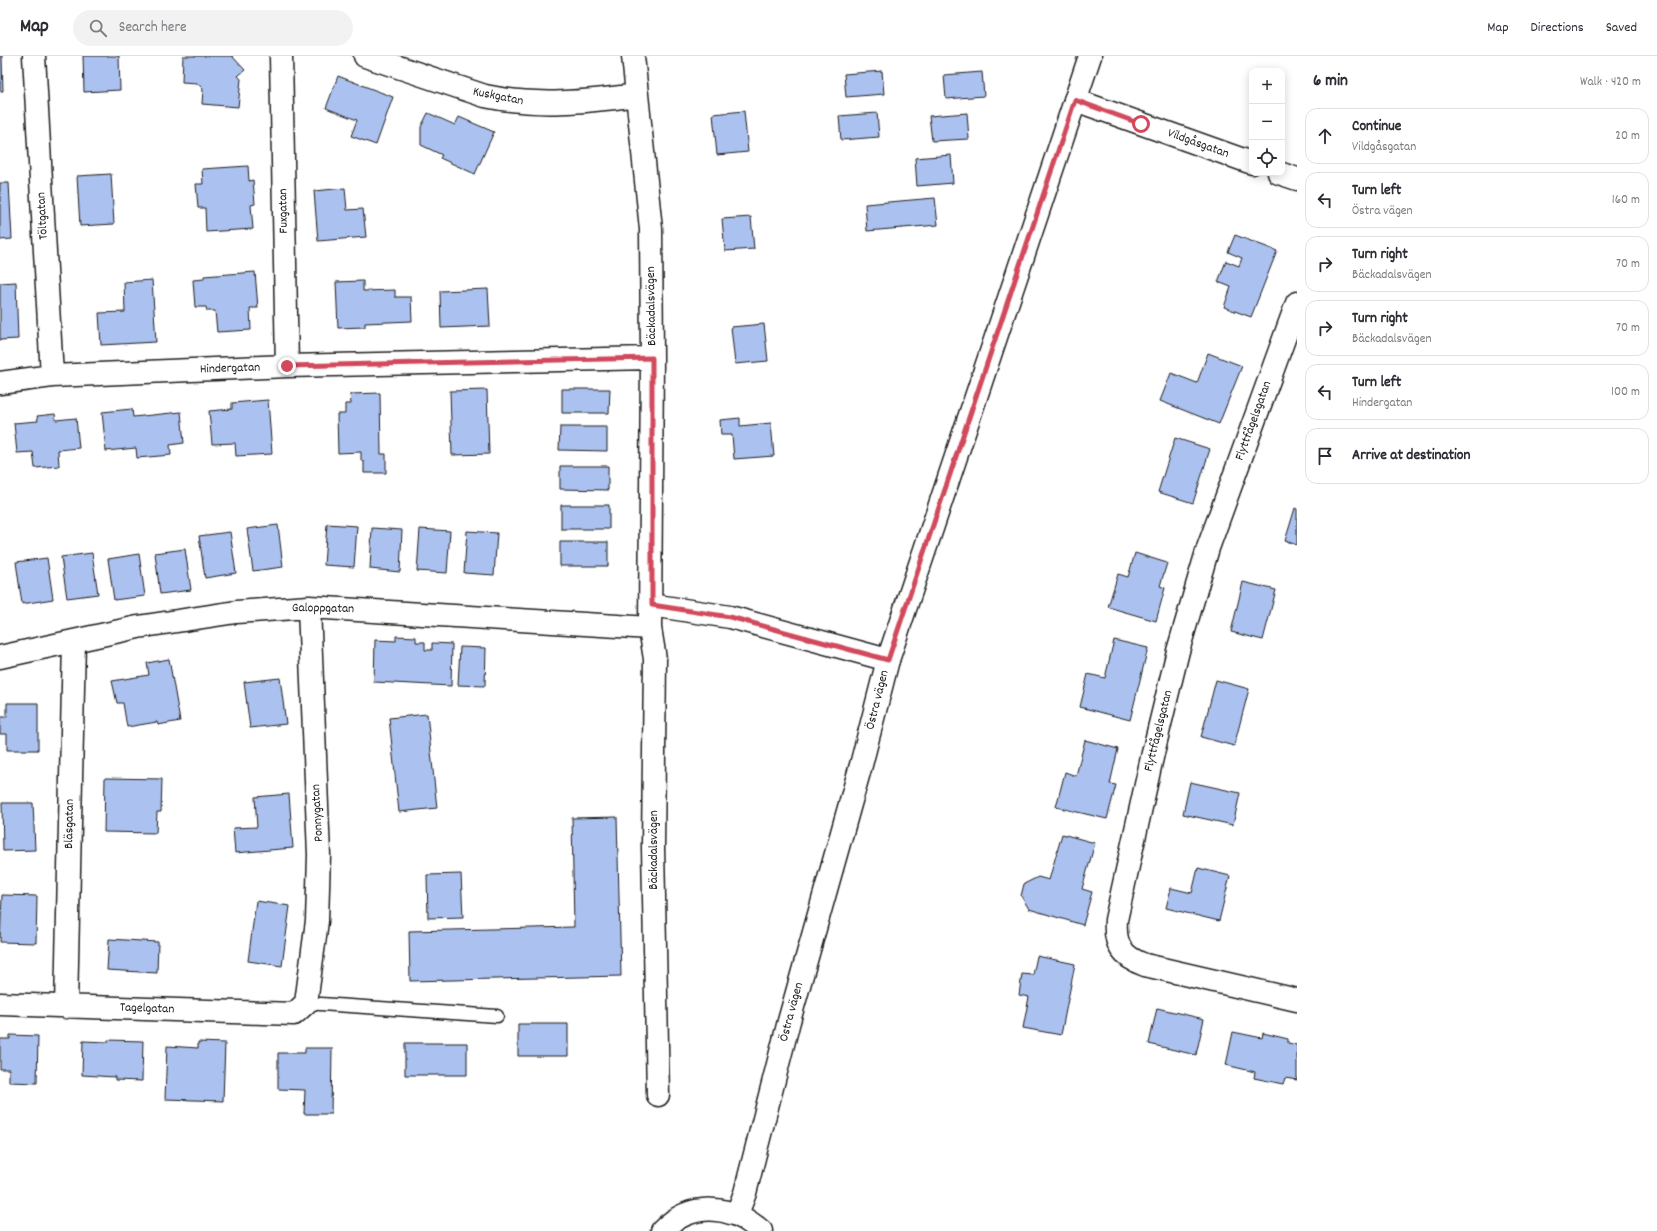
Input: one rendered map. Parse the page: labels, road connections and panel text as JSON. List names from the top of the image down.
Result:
{
  "streets": {
    "street": [
      "Kuskgatan",
      "Vildgåsgatan",
      "Fuxgatan",
      "Töltgatan",
      "Bäckadalsvägen",
      "Hindergatan",
      "Flyttfågelsgatan",
      "Galoppgatan",
      "Östra vägen",
      "Ponnygatan",
      "Bläsgatan",
      "Tagelgatan"
    ]
  },
  "crossings": [
    ["Kuskgatan", "Bäckadalsvägen"],
    ["Vildgåsgatan", "Östra vägen"],
    ["Fuxgatan", "Hindergatan"],
    ["Töltgatan", "Hindergatan"],
    ["Bäckadalsvägen", "Hindergatan"],
    ["Bäckadalsvägen", "Galoppgatan"],
    ["Galoppgatan", "Ponnygatan"],
    ["Galoppgatan", "Bläsgatan"],
    ["Ponnygatan", "Tagelgatan"],
    ["Bläsgatan", "Tagelgatan"]
  ],
  "page": {
    "header": "Map",
    "search": "Search here",
    "nav": ["Map", "Directions", "Saved"],
    "heading": ["6 min", "Walk · 420 m"],
    "map_buttons": ["+", "−"],
    "list": [
      ["Continue", "Vildgåsgatan", "20 m"],
      ["Turn left", "Östra vägen", "160 m"],
      ["Turn right", "Bäckadalsvägen", "70 m"],
      ["Turn right", "Bäckadalsvägen", "70 m"],
      ["Turn left", "Hindergatan", "100 m"],
      "Arrive at destination"
    ]
  }
}
